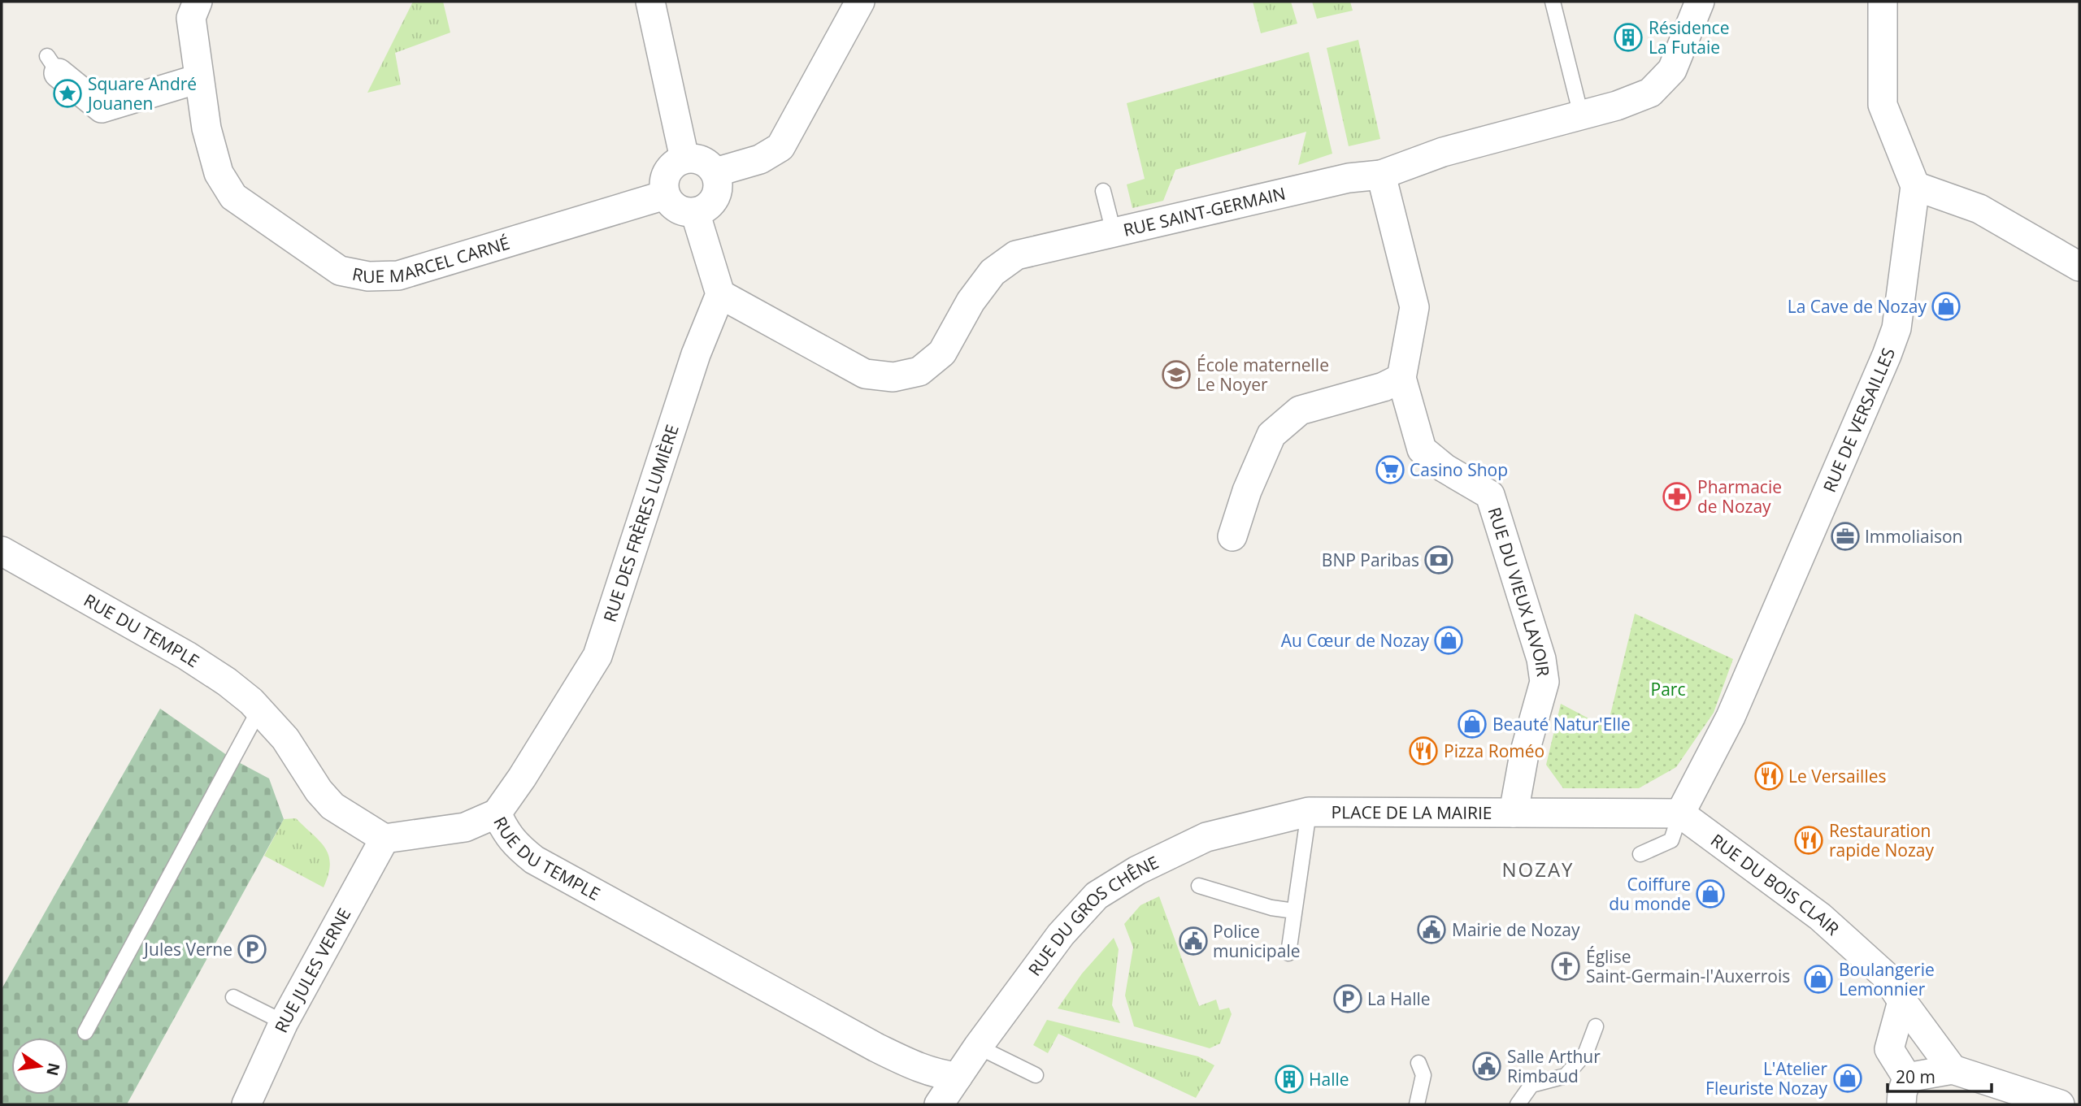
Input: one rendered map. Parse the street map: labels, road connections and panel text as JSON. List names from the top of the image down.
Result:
{
  "streets": {
    "street": [
      "RUE SAINT-GERMAIN",
      "RUE MARCEL CARNÉ",
      "RUE DE VERSAILLES",
      "RUE DES FRÈRES LUMIÈRE",
      "RUE DU VIEUX LAVOIR",
      "RUE DU TEMPLE",
      "PLACE DE LA MAIRIE",
      "RUE DU BOIS CLAIR",
      "RUE DU GROS CHÊNE",
      "RUE JULES VERNE"
    ]
  },
  "crossings": [
    ["RUE SAINT-GERMAIN", "RUE DES FRÈRES LUMIÈRE"],
    ["RUE SAINT-GERMAIN", "RUE DU VIEUX LAVOIR"],
    ["RUE DE VERSAILLES", "RUE DU BOIS CLAIR"],
    ["RUE DES FRÈRES LUMIÈRE", "RUE DU TEMPLE"],
    ["RUE DU VIEUX LAVOIR", "PLACE DE LA MAIRIE"],
    ["RUE DU TEMPLE", "RUE DU GROS CHÊNE"],
    ["RUE DU TEMPLE", "RUE JULES VERNE"],
    ["PLACE DE LA MAIRIE", "RUE DU GROS CHÊNE"]
  ],
  "districts": ["NOZAY"],
  "parks": ["Parc"],
  "places": {
    "building": ["Résidence La Futaie", "Halle"],
    "place": ["Square André Jouanen"],
    "shop": [
      "La Cave de Nozay",
      "Au Cœur de Nozay",
      "Beauté Natur'Elle",
      "Coiffure du monde",
      "Boulangerie Lemonnier",
      "L'Atelier Fleuriste Nozay"
    ],
    "school or university": ["École maternelle Le Noyer"],
    "supermarket": ["Casino Shop"],
    "pharmacy": ["Pharmacie de Nozay"],
    "office": ["Immoliaison"],
    "bank": ["BNP Paribas"],
    "restaurant": ["Pizza Roméo", "Le Versailles", "Restauration rapide Nozay"],
    "public building": ["Mairie de Nozay", "Police municipale", "Salle Arthur Rimbaud"],
    "parking": ["Jules Verne", "La Halle"],
    "church": ["Église Saint-Germain-l'Auxerrois"]
  },
  "scale_bar": "20 m",
  "north": "right"
}
